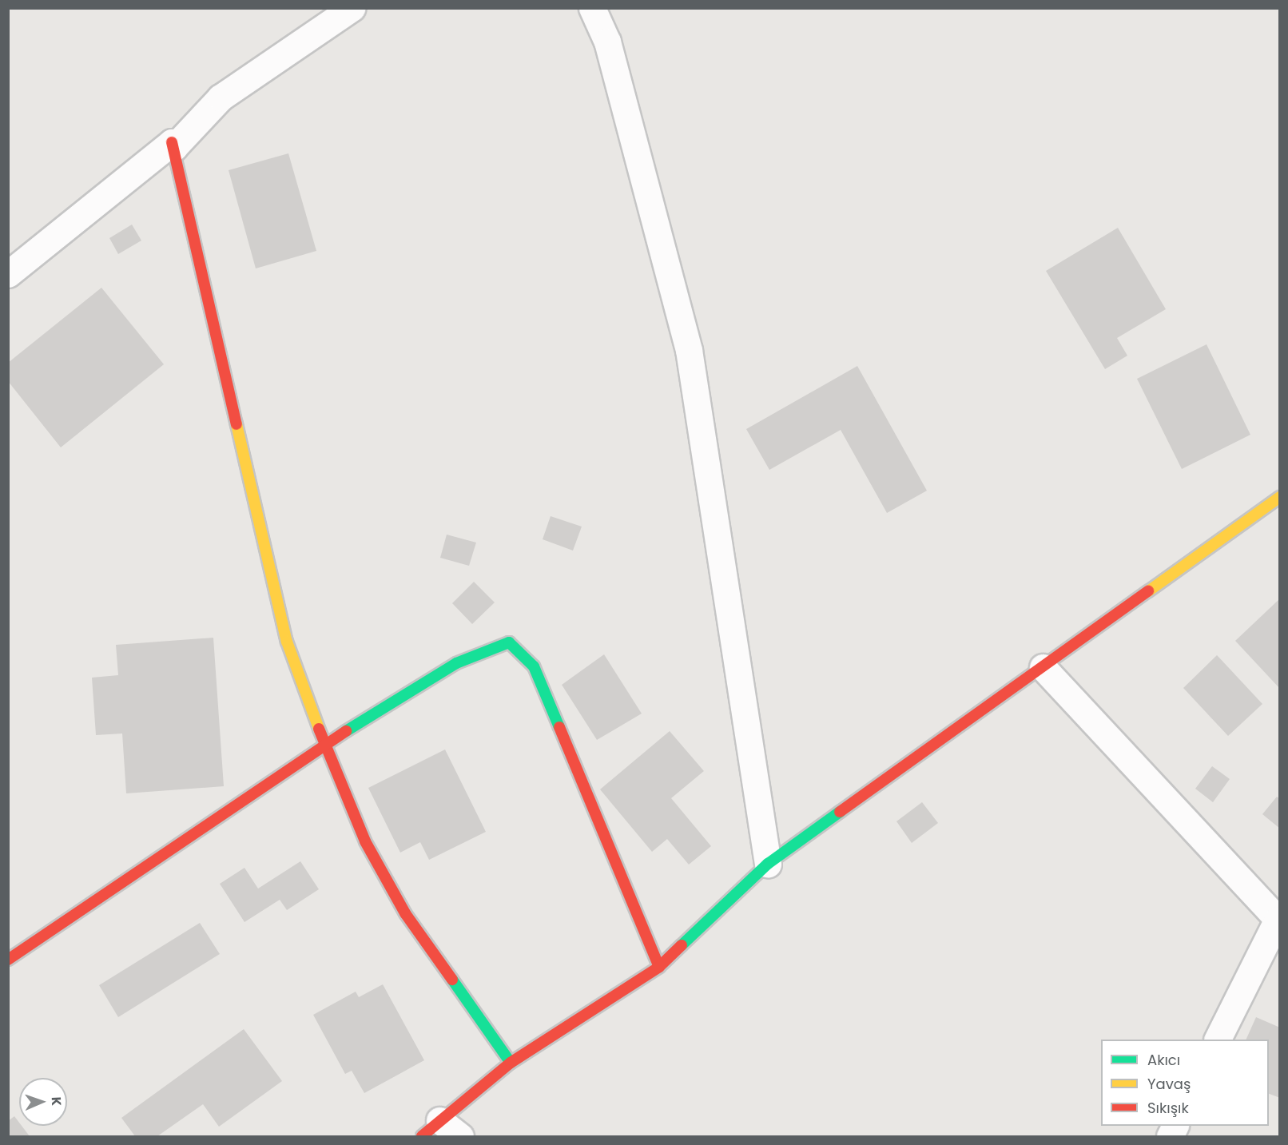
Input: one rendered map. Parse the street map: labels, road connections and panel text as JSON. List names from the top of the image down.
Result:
{
  "legend": ["Akıcı", "Yavaş", "Sıkışık"],
  "north": "right"
}
